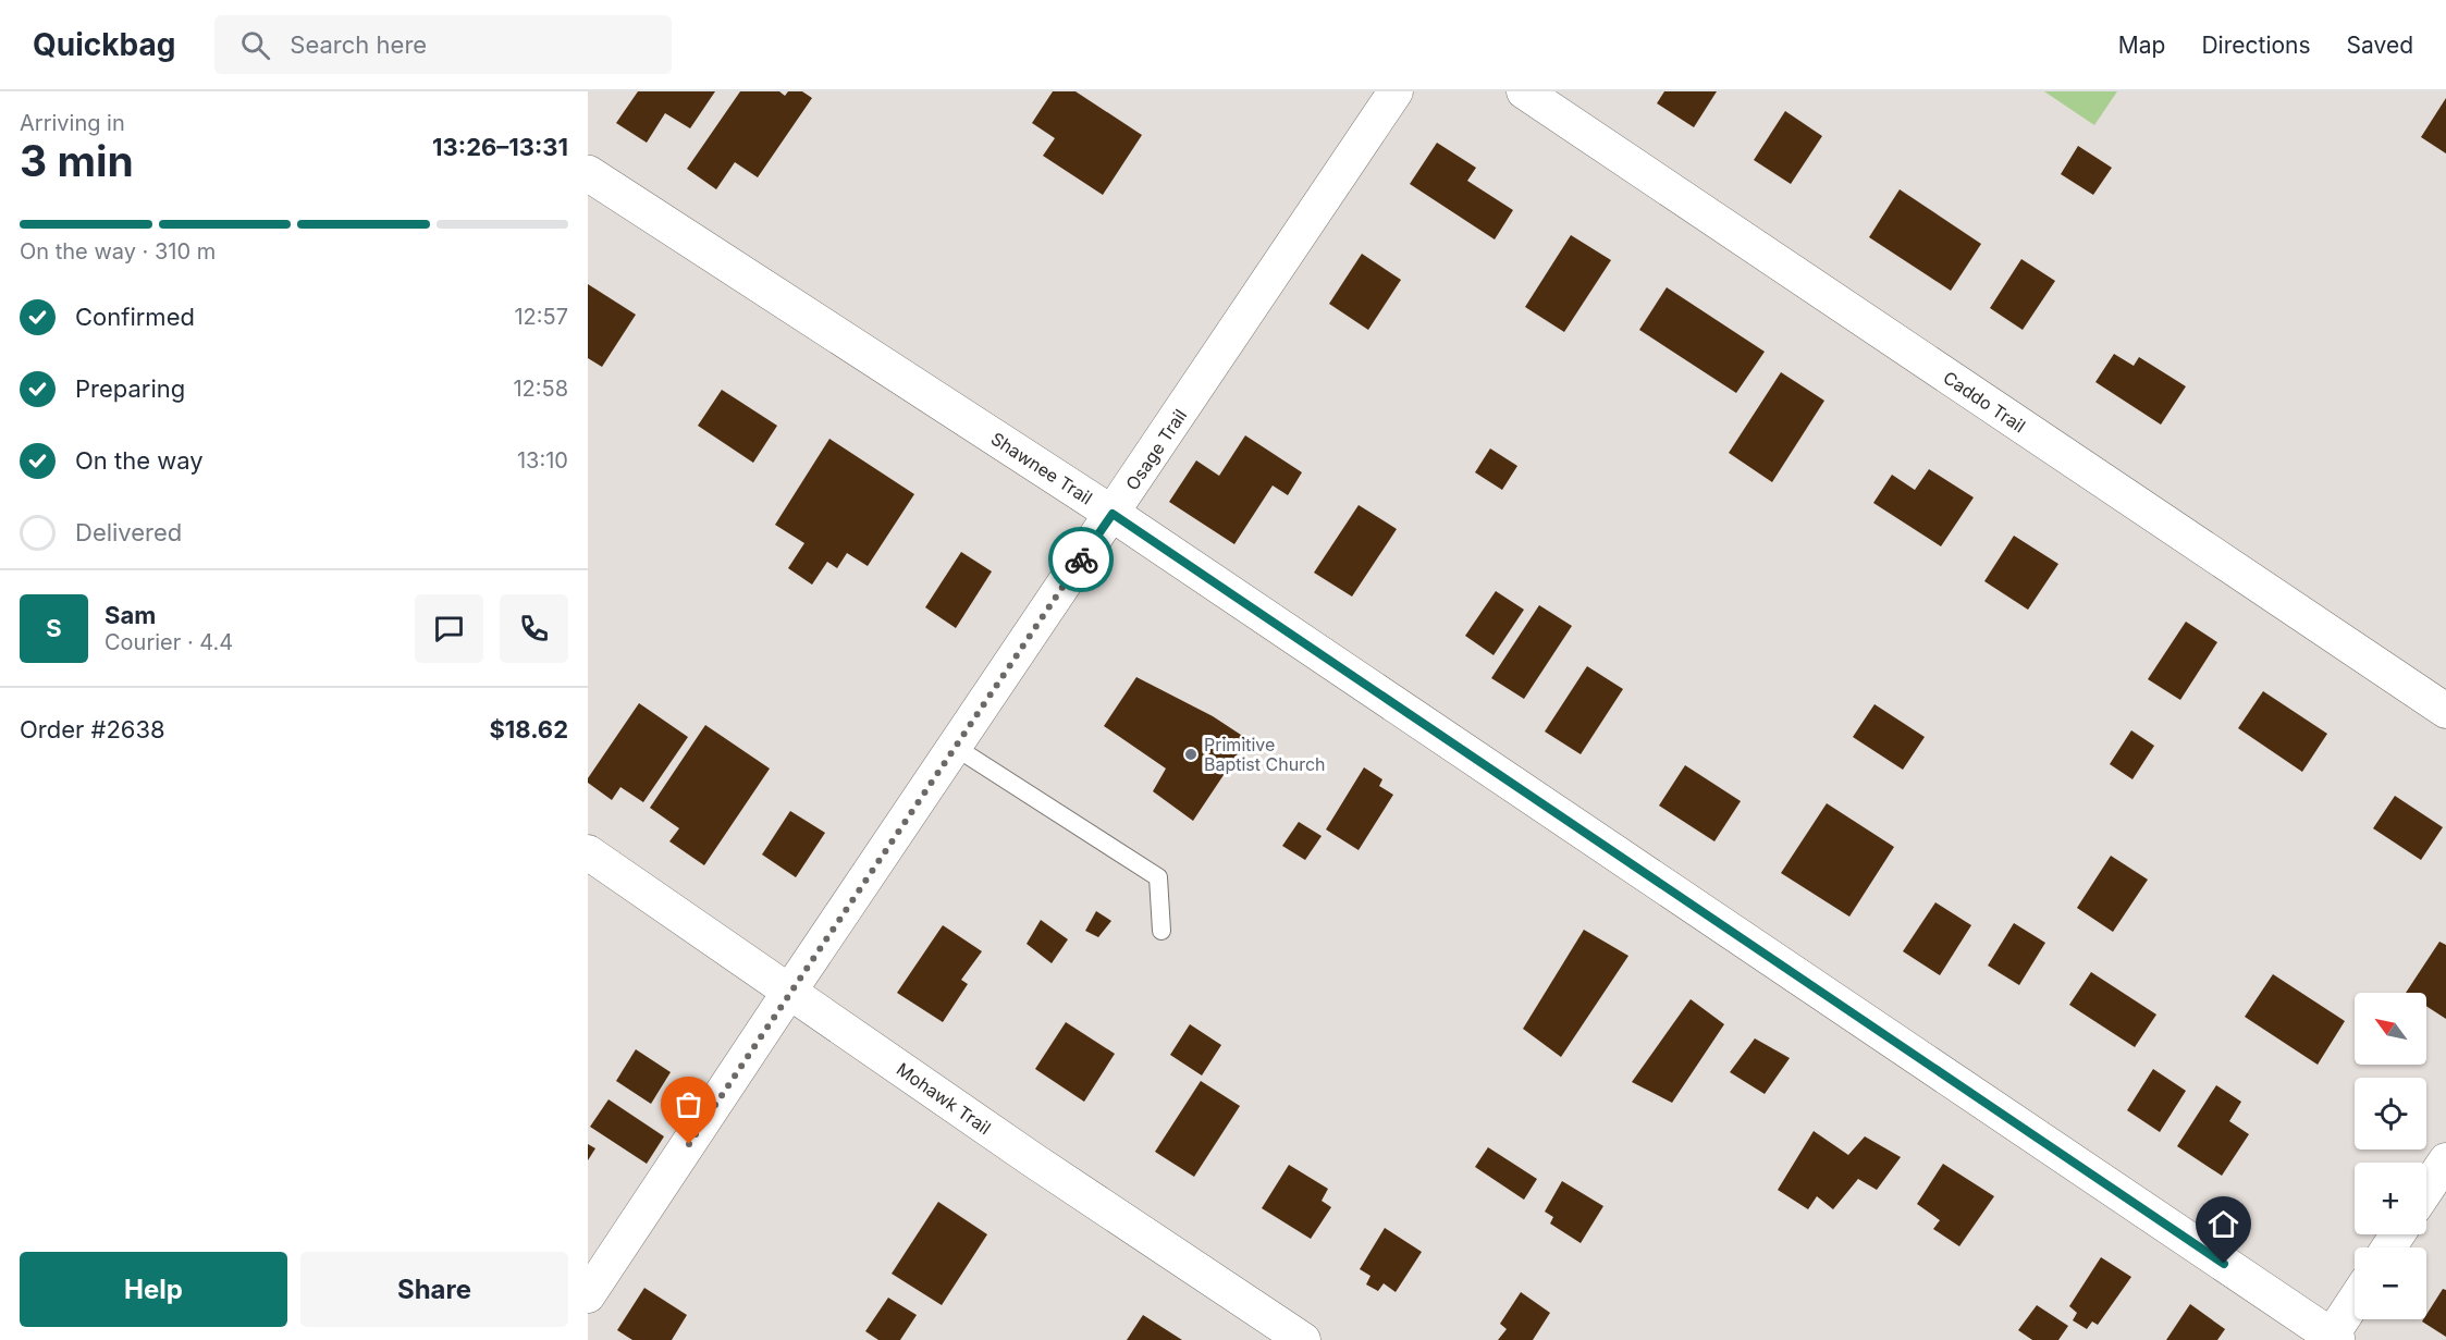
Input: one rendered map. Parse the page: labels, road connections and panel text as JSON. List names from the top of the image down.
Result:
{
  "streets": {
    "street": [
      "Caddo Trail",
      "Osage Trail",
      "Shawnee Trail",
      "Mohawk Trail"
    ]
  },
  "crossings": [
    ["Osage Trail", "Shawnee Trail"],
    ["Osage Trail", "Mohawk Trail"]
  ],
  "places": ["Primitive Baptist Church"],
  "north": "top left",
  "page": {
    "header": "Quickbag",
    "search": "Search here",
    "nav": ["Map", "Directions", "Saved"],
    "heading": ["3 min", "Arriving in", "13:26–13:31"],
    "panel": [
      "Sam",
      "Courier · 4.4",
      "Order #2638",
      "$18.62"
    ],
    "bar": "On the way · 310 m",
    "list": [
      ["Confirmed", "12:57"],
      ["Preparing", "12:58"],
      ["On the way", "13:10"],
      "Delivered"
    ],
    "round": "S",
    "map_buttons": ["+", "−"],
    "buttons": ["Help", "Share"]
  }
}
